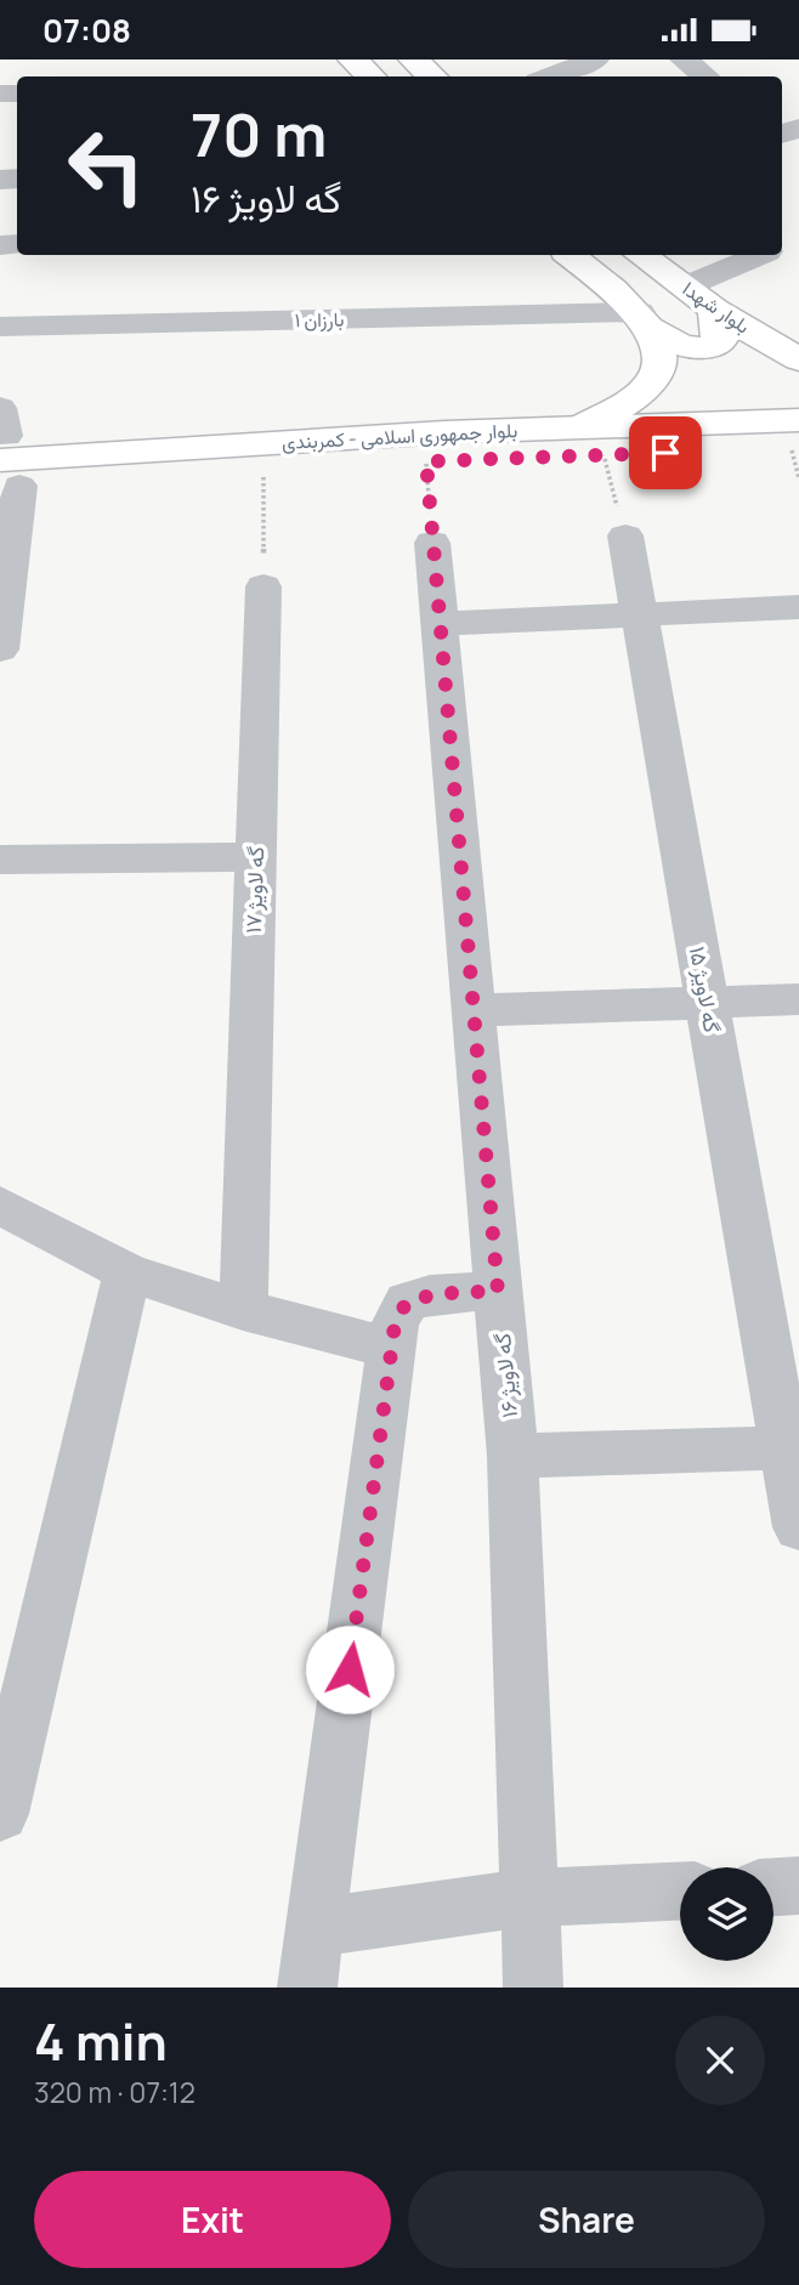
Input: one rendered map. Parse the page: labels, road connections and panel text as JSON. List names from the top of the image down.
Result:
{
  "streets": {
    "main road": ["بلوار شهدا", "بلوار جمهوری اسلامی - کمربندی"],
    "street": [
      "بارزان ۱",
      "گه لاویژ ۱۷",
      "گه لاویژ ۱۵",
      "۱۶ گه لاویژ"
    ]
  },
  "page": {
    "status": "07:08",
    "turn": ["70 m", "۱۶ گه لاویژ"],
    "heading": ["4 min", "320 m · 07:12"],
    "buttons": ["Exit", "Share"]
  }
}
